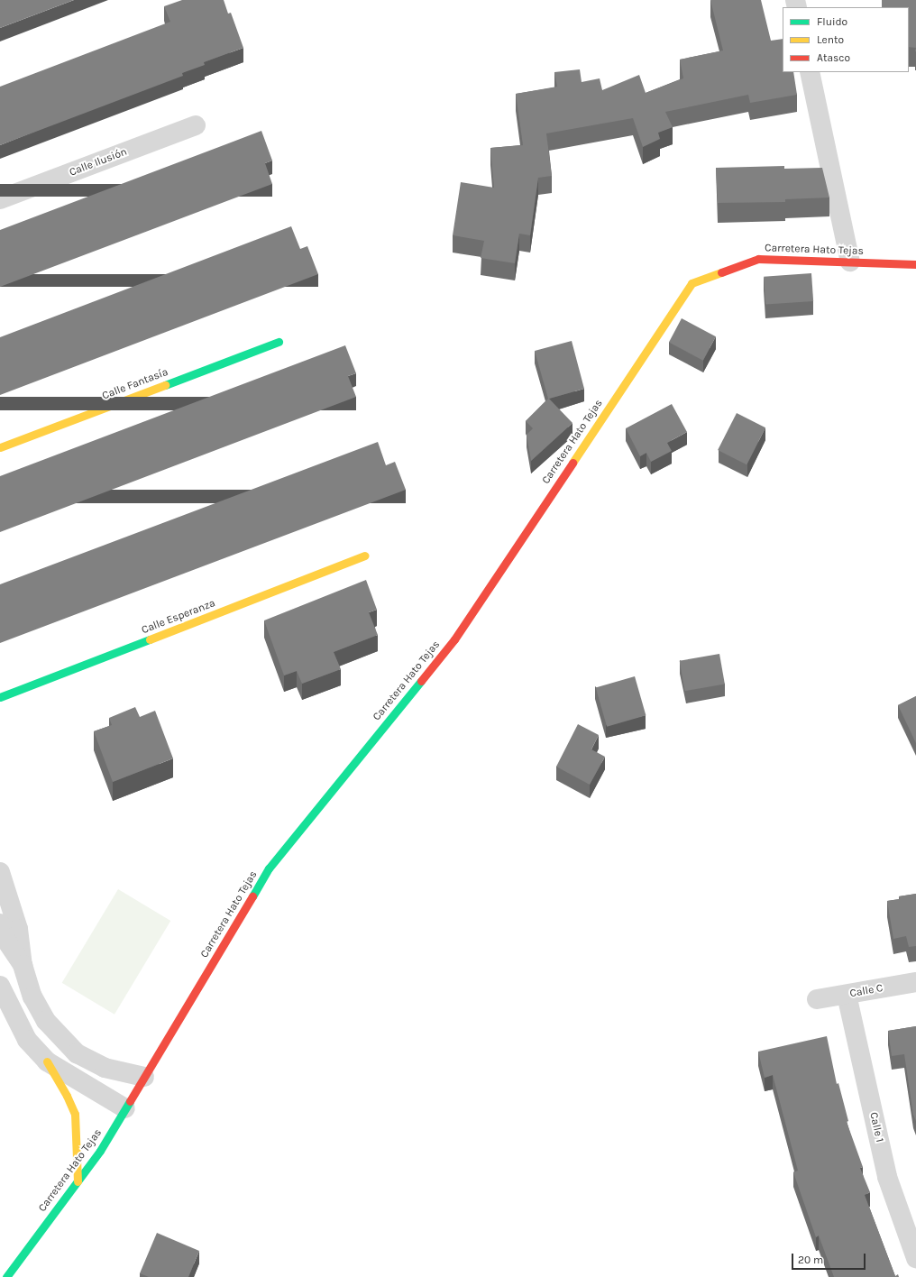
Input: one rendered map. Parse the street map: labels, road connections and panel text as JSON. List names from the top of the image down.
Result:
{
  "streets": {
    "street": [
      "Calle Ilusión",
      "Carretera Hato Tejas",
      "Calle Fantasía",
      "Calle Esperanza",
      "Calle C",
      "Calle 1"
    ]
  },
  "crossings": [
    ["Calle C", "Calle 1"]
  ],
  "legend": ["Fluido", "Lento", "Atasco"],
  "scale_bar": "20 m"
}
